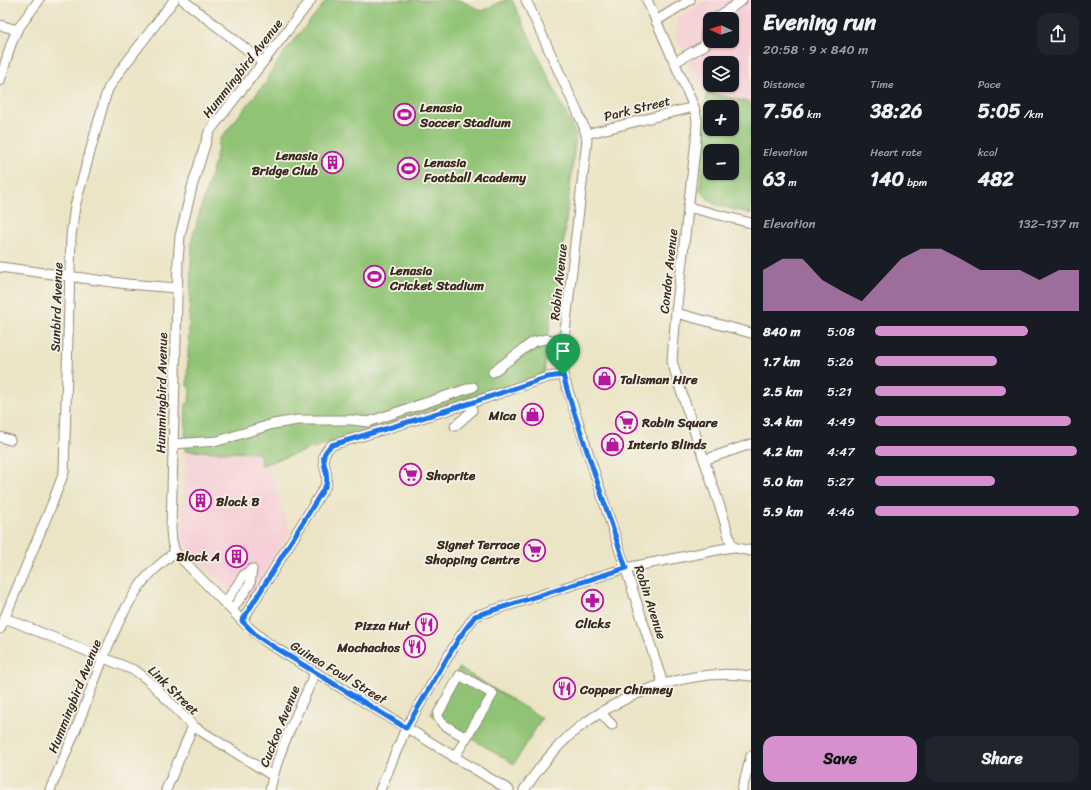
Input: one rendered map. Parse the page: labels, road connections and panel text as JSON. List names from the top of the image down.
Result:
{
  "streets": {
    "street": [
      "Hummingbird Avenue",
      "Park Street",
      "Condor Avenue",
      "Robin Avenue",
      "Sunbird Avenue",
      "Guinea Fowl Street",
      "Link Street",
      "Cuckoo Avenue"
    ]
  },
  "crossings": [
    ["Hummingbird Avenue", "Guinea Fowl Street"],
    ["Hummingbird Avenue", "Link Street"],
    ["Park Street", "Condor Avenue"],
    ["Park Street", "Robin Avenue"],
    ["Sunbird Avenue", "Link Street"],
    ["Guinea Fowl Street", "Cuckoo Avenue"],
    ["Link Street", "Cuckoo Avenue"]
  ],
  "places": {
    "sports": ["Lenasia Soccer Stadium", "Lenasia Football Academy", "Lenasia Cricket Stadium"],
    "building": ["Lenasia Bridge Club", "Block B", "Block A"],
    "shop": ["Talisman Hire", "Mica", "Interio Blinds"],
    "supermarket": ["Robin Square", "Shoprite", "Signet Terrace Shopping Centre"],
    "pharmacy": ["Clicks"],
    "restaurant": ["Pizza Hut", "Mochachos", "Copper Chimney"]
  },
  "north": "left",
  "page": {
    "heading": ["Evening run", "20:58 · 9 × 840 m"],
    "map_buttons": ["+", "−"],
    "stats": [
      ["Distance", "7.56 km"],
      ["Time", "38:26"],
      ["Pace", "5:05 /km"],
      ["Elevation", "63 m"],
      ["Heart rate", "140 bpm"],
      ["kcal", "482"]
    ],
    "chart": ["Elevation", "132–137 m"],
    "list": [
      {
        "name": "840 m",
        "note": "5:08"
      },
      {
        "name": "1.7 km",
        "note": "5:26"
      },
      {
        "name": "2.5 km",
        "note": "5:21"
      },
      {
        "name": "3.4 km",
        "note": "4:49"
      },
      {
        "name": "4.2 km",
        "note": "4:47"
      },
      {
        "name": "5.0 km",
        "note": "5:27"
      },
      {
        "name": "5.9 km",
        "note": "4:46"
      }
    ],
    "buttons": ["Save", "Share"]
  }
}
